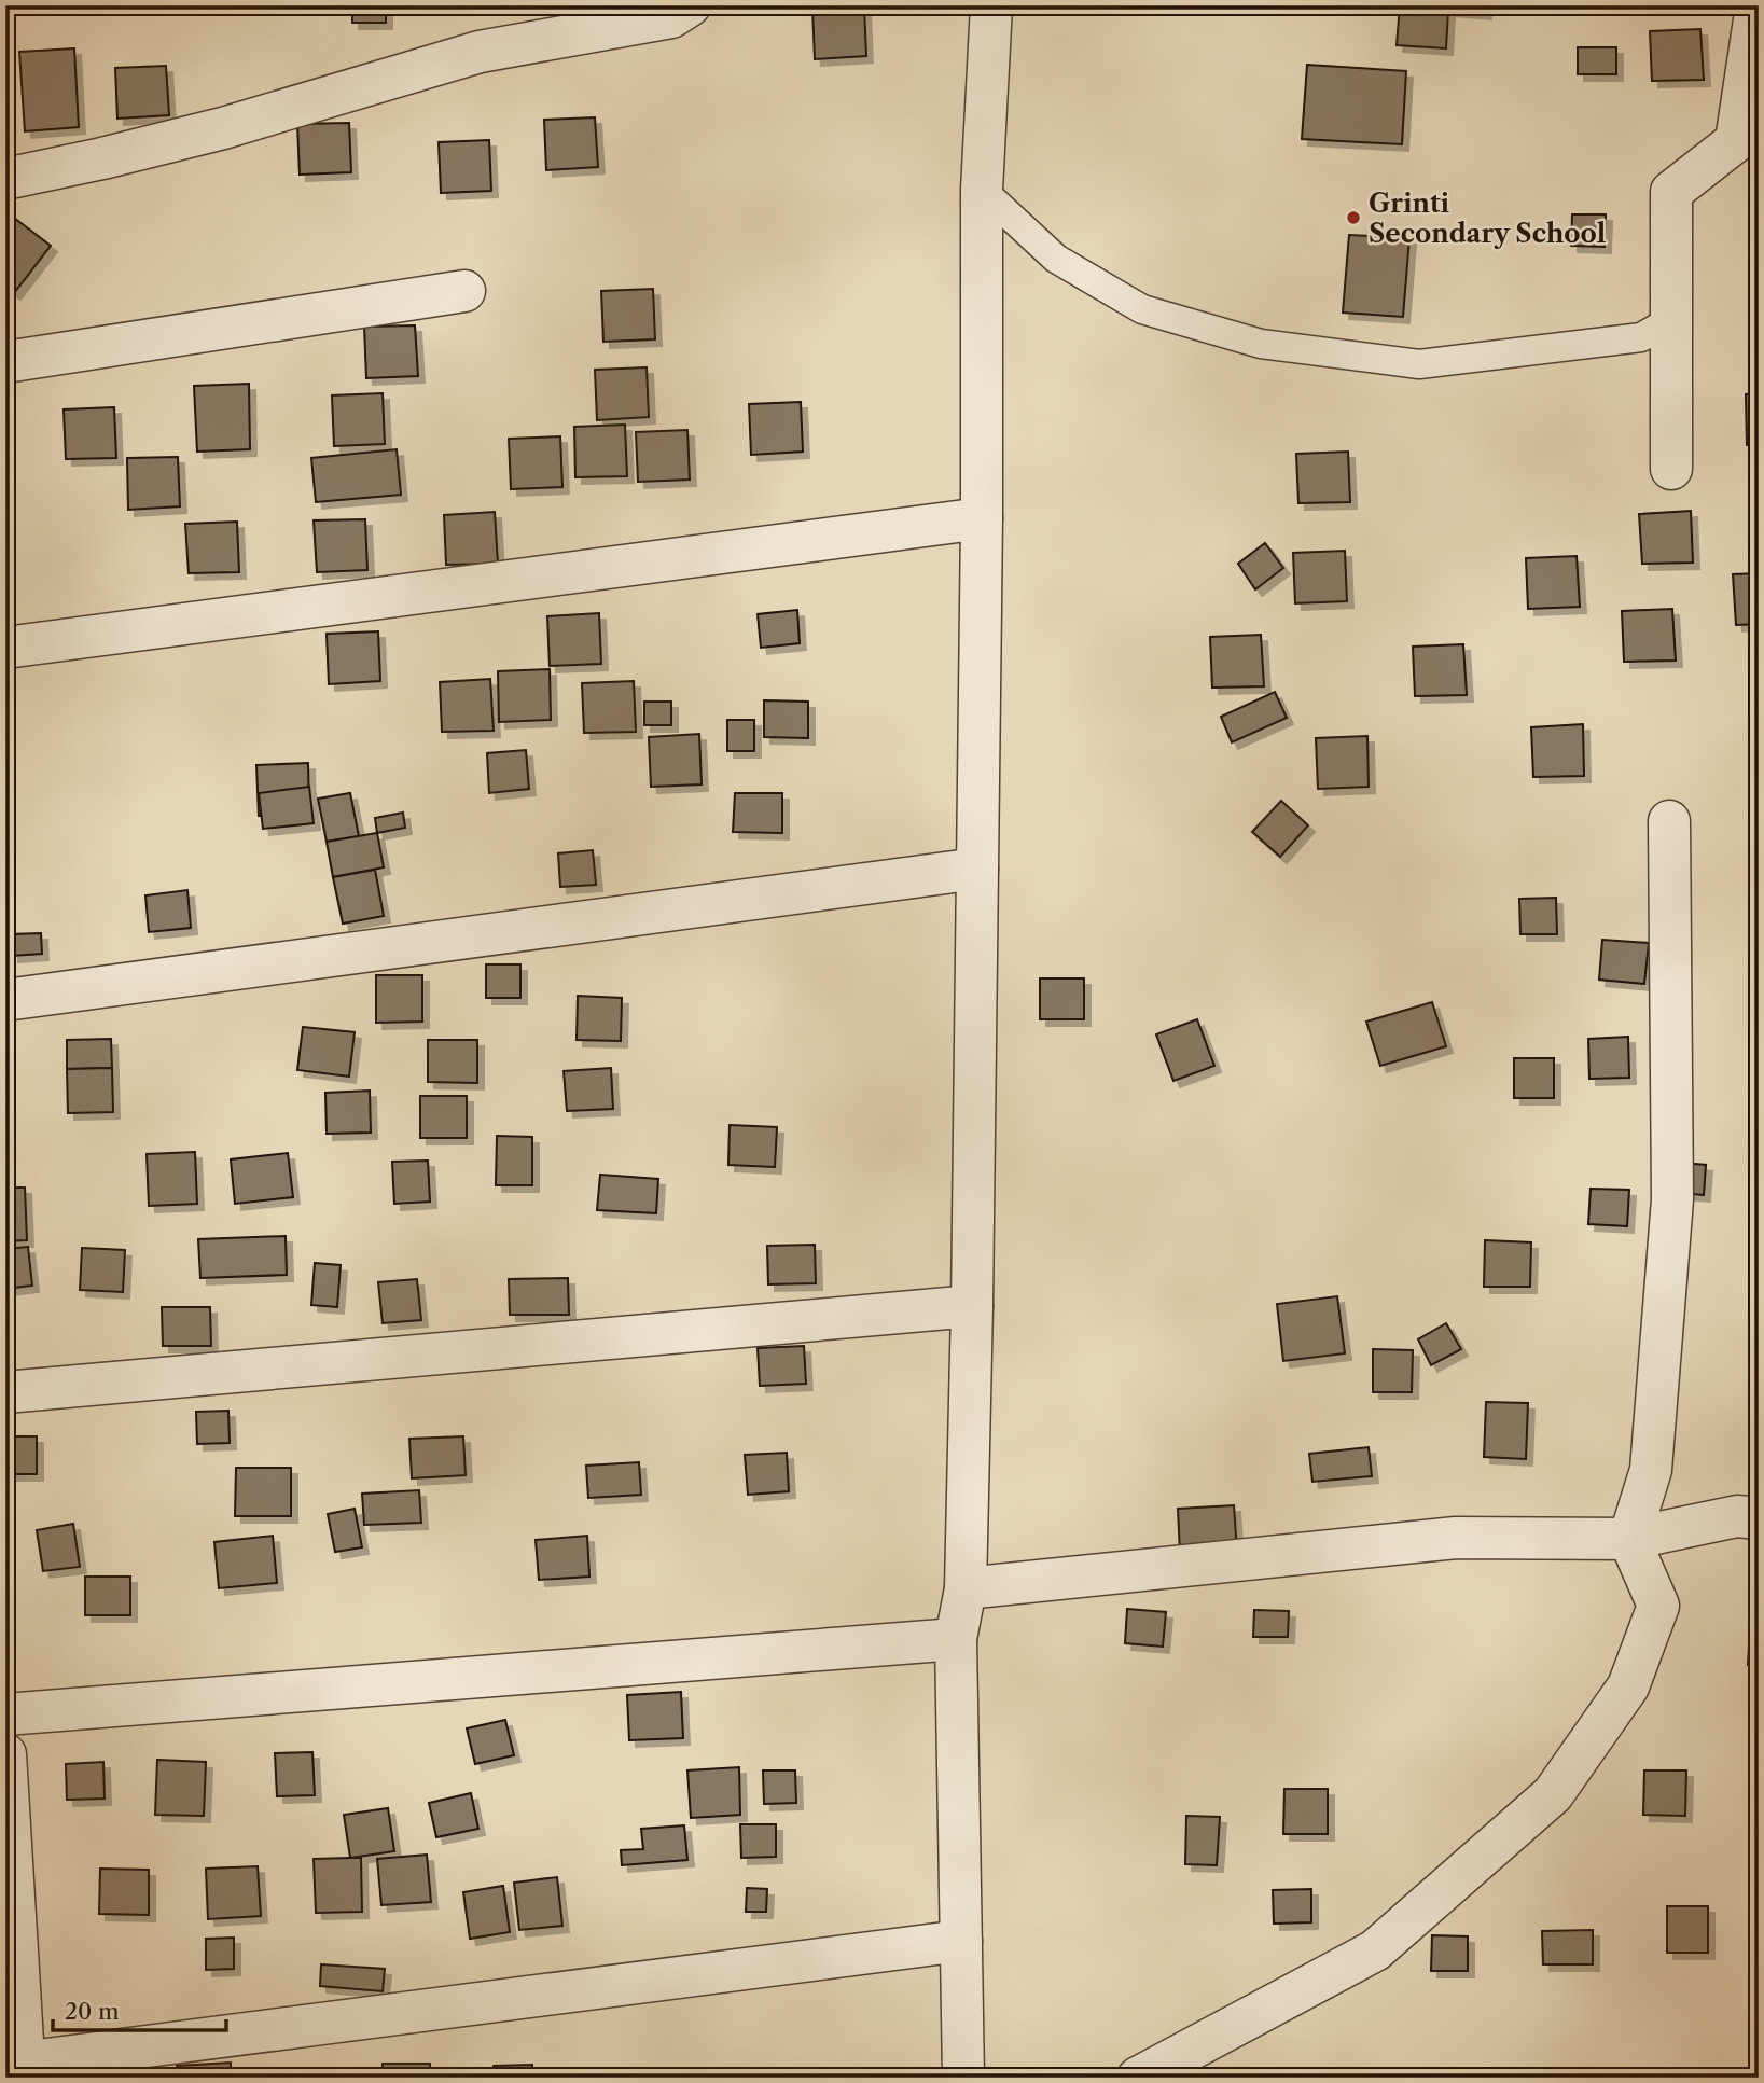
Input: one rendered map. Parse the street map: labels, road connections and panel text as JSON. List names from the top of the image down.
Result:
{
  "places": ["Grinti Secondary School"],
  "scale_bar": "20 m"
}
